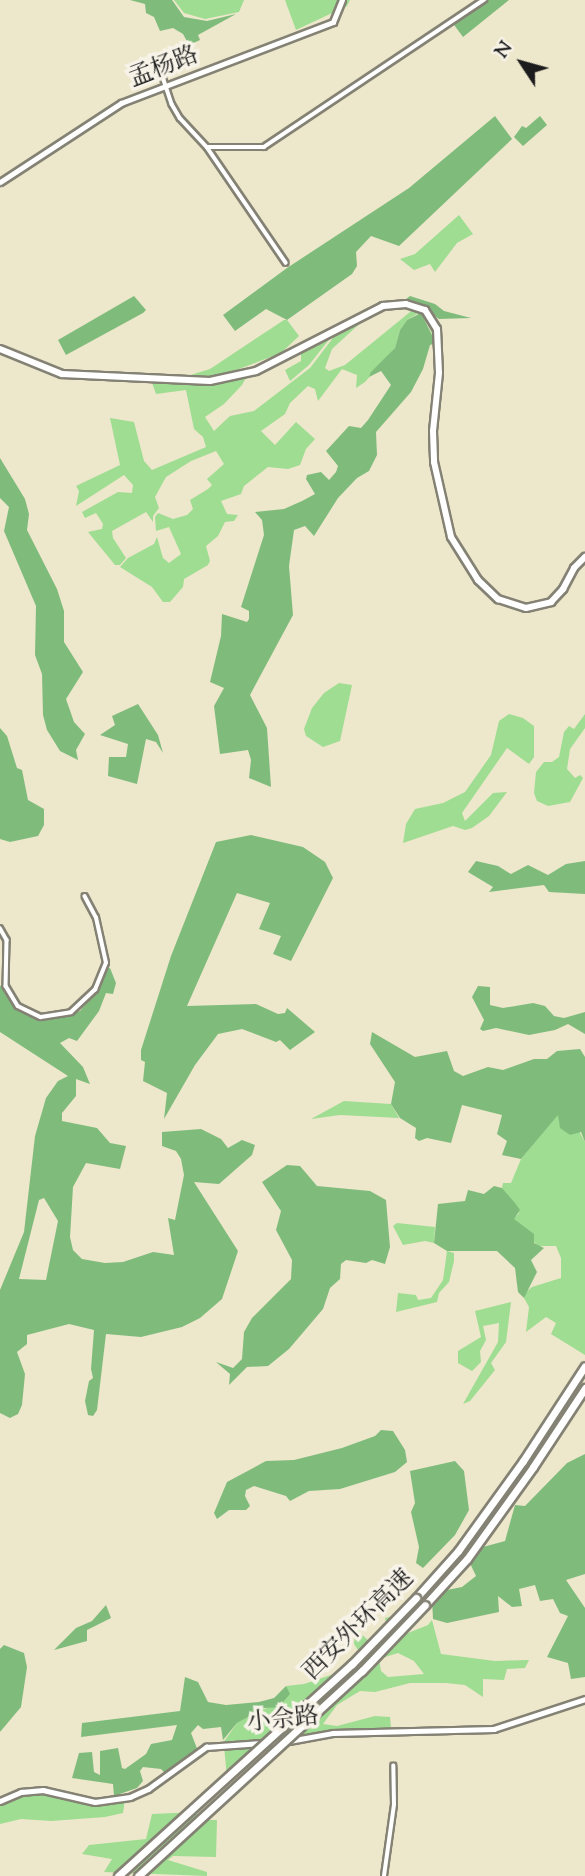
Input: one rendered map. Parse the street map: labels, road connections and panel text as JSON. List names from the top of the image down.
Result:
{
  "streets": {
    "highway": ["西安外环高速"],
    "main road": ["孟杨路"],
    "street": ["小佘路"]
  },
  "north": "top left"
}
